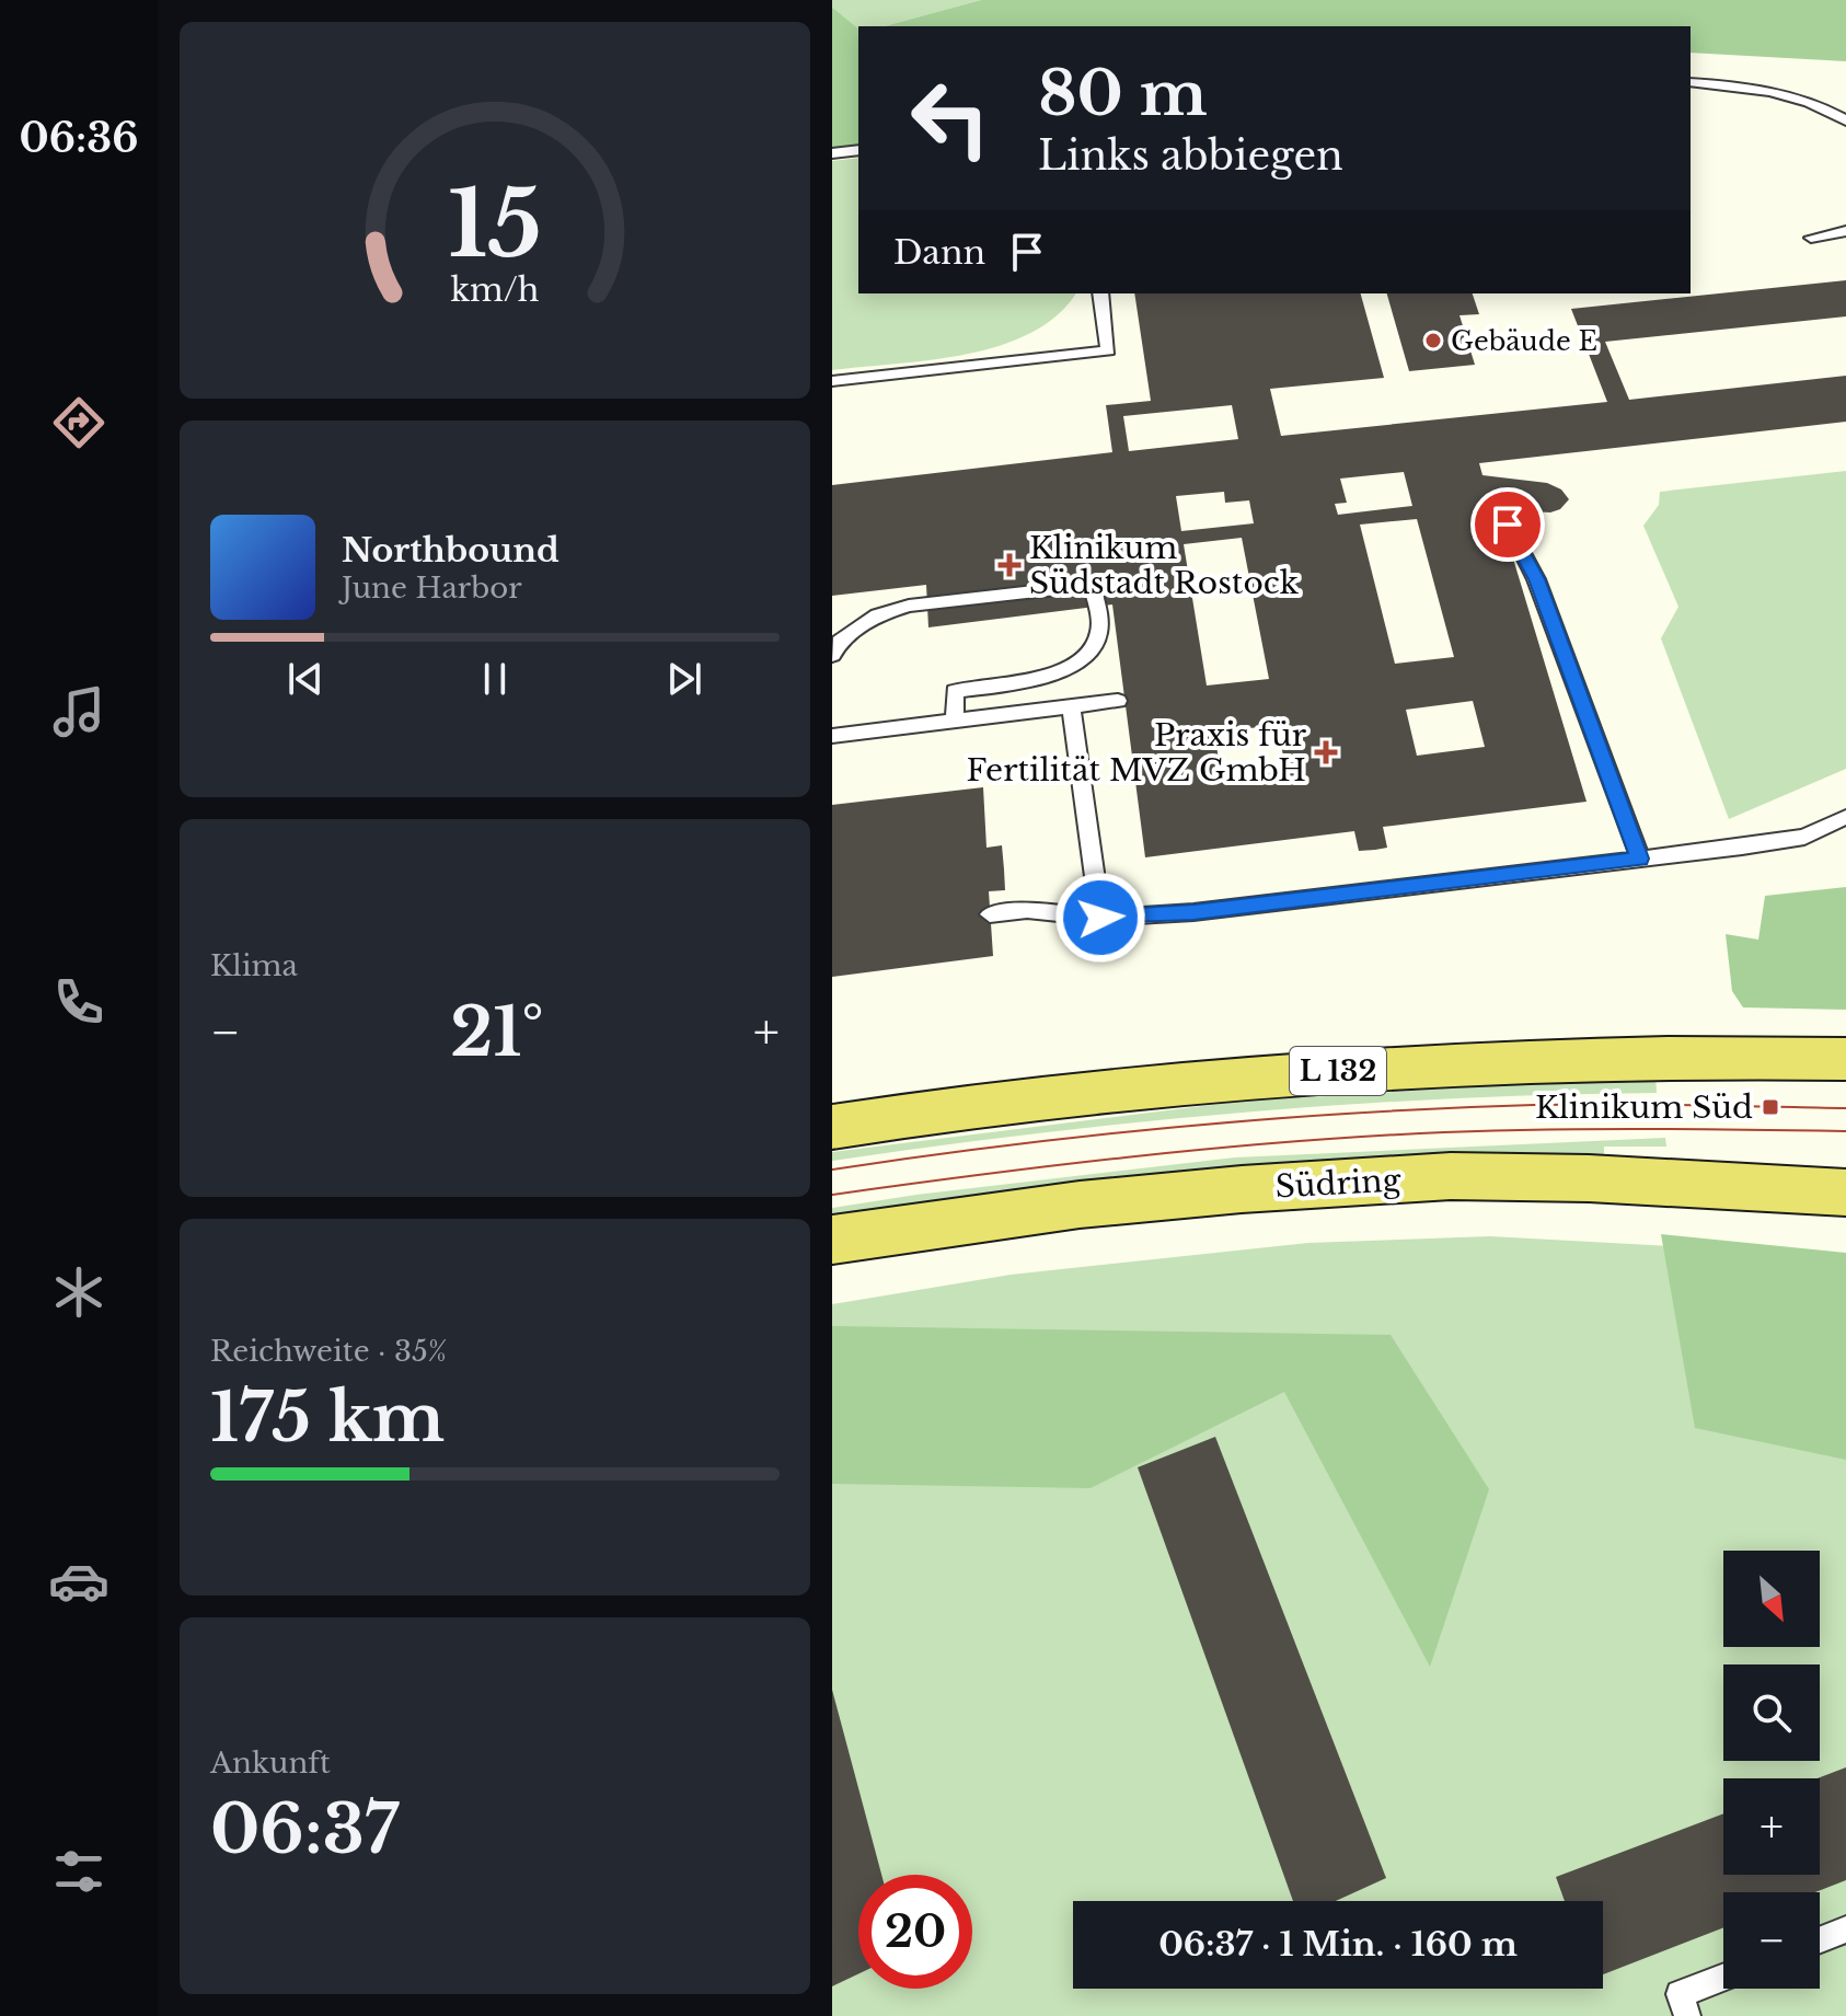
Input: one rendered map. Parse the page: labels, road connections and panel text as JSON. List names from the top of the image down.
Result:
{
  "streets": {
    "main road": ["L 132", "Südring"]
  },
  "places": {
    "other": ["Gebäude E"],
    "health": ["Klinikum Südstadt Rostock", "Praxis für Fertilität MVZ GmbH"],
    "transit": ["Klinikum Süd"]
  },
  "north": "bottom right",
  "page": {
    "tabs": "06:36",
    "turn": ["80 m", "Links abbiegen"],
    "then": "Dann",
    "song": ["Northbound", "June Harbor"],
    "tile": [
      "Klima",
      ["Reichweite · 35%", "175 km"],
      ["Ankunft", "06:37"]
    ],
    "heat": ["−", "21°", "+"],
    "map_buttons": ["+", "−"],
    "limit": "20",
    "trip": "06:37 · 1 Min. · 160 m",
    "gauge": ["15", "km/h"]
  }
}
